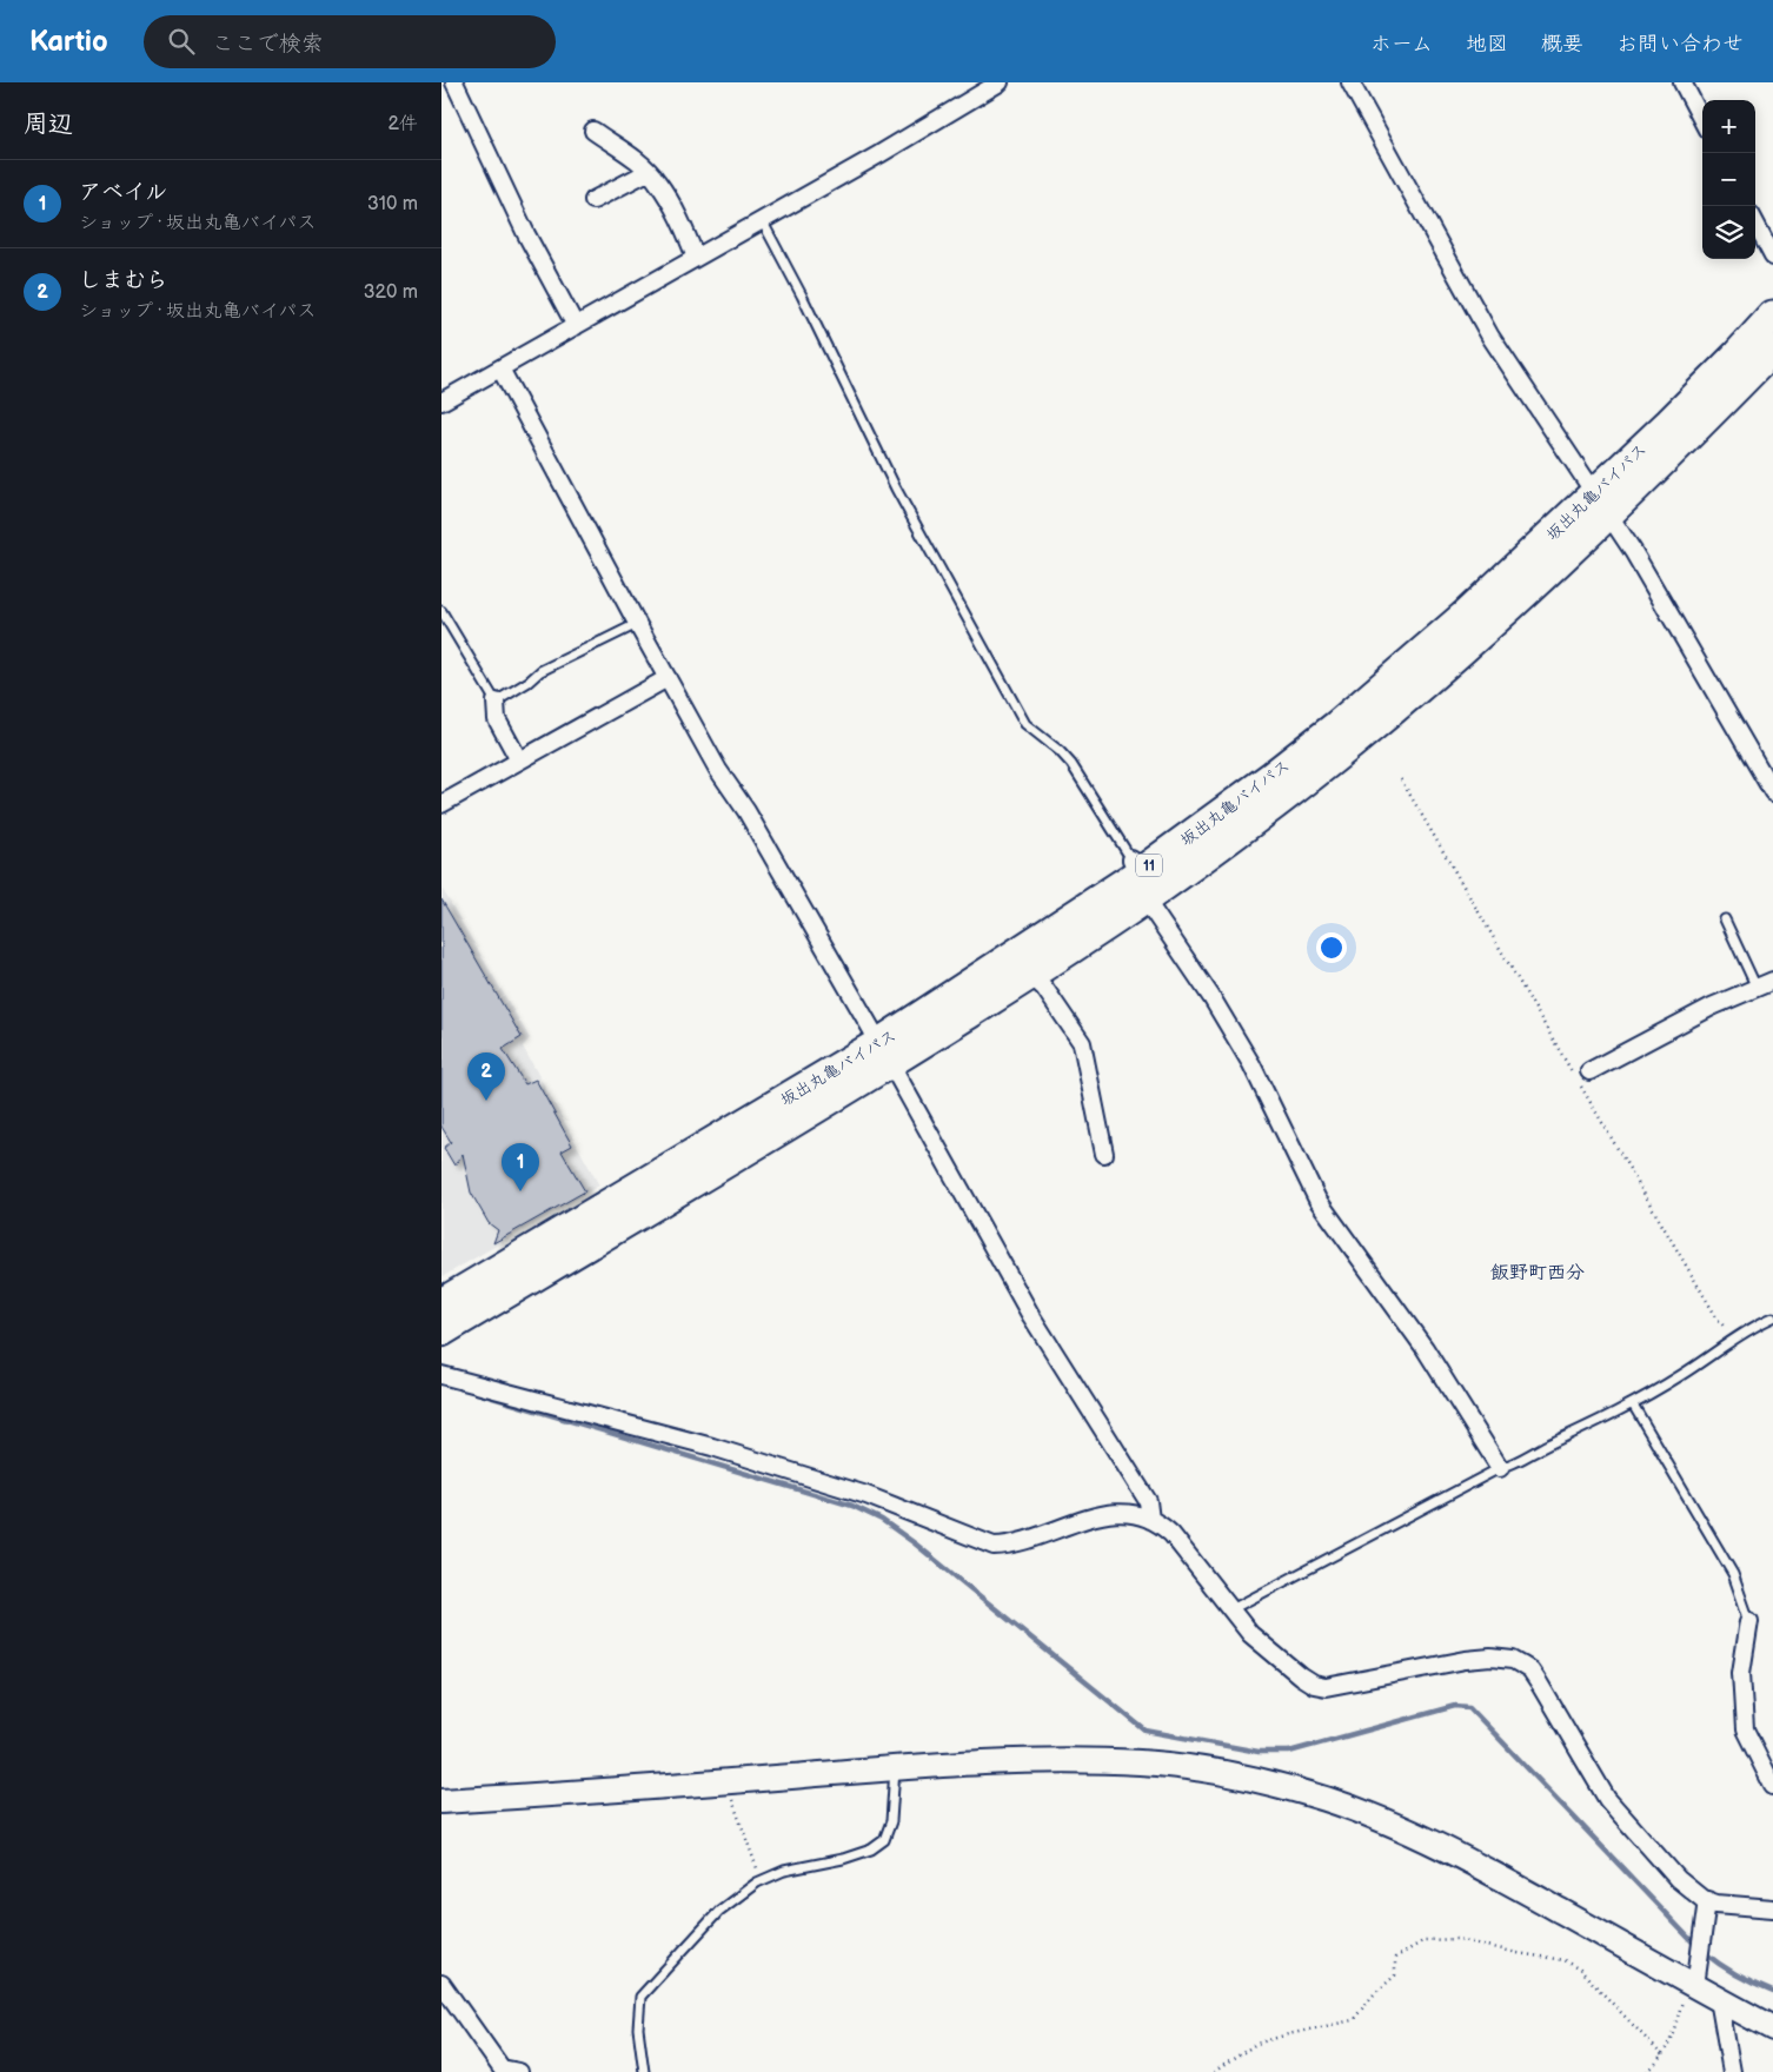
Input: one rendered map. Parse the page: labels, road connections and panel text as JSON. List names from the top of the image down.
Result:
{
  "streets": {
    "highway": ["坂出丸亀バイパス", "11"]
  },
  "districts": ["飯野町西分"],
  "page": {
    "header": "Kartio",
    "search": "ここで検索",
    "nav": [
      "ホーム",
      "地図",
      "概要",
      "お問い合わせ"
    ],
    "heading": ["周辺", "2件"],
    "map_buttons": ["+", "−"],
    "list": [
      {
        "mark": "1",
        "name": "アベイル",
        "note": "ショップ · 坂出丸亀バイパス",
        "value": "310 m"
      },
      {
        "mark": "2",
        "name": "しまむら",
        "note": "ショップ · 坂出丸亀バイパス",
        "value": "320 m"
      }
    ],
    "pins": ["2", "1"]
  }
}
